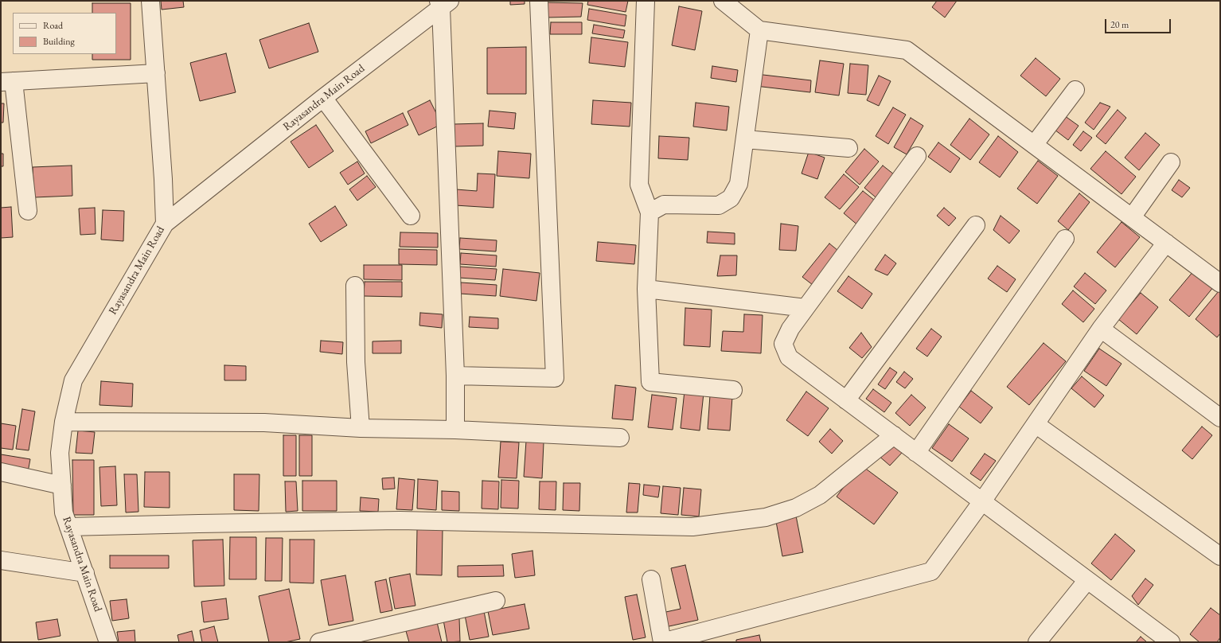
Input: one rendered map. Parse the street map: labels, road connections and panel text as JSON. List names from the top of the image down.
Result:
{
  "streets": {
    "street": ["Rayasandra Main Road"]
  },
  "legend": ["Road", "Building"],
  "scale_bar": "20 m"
}
